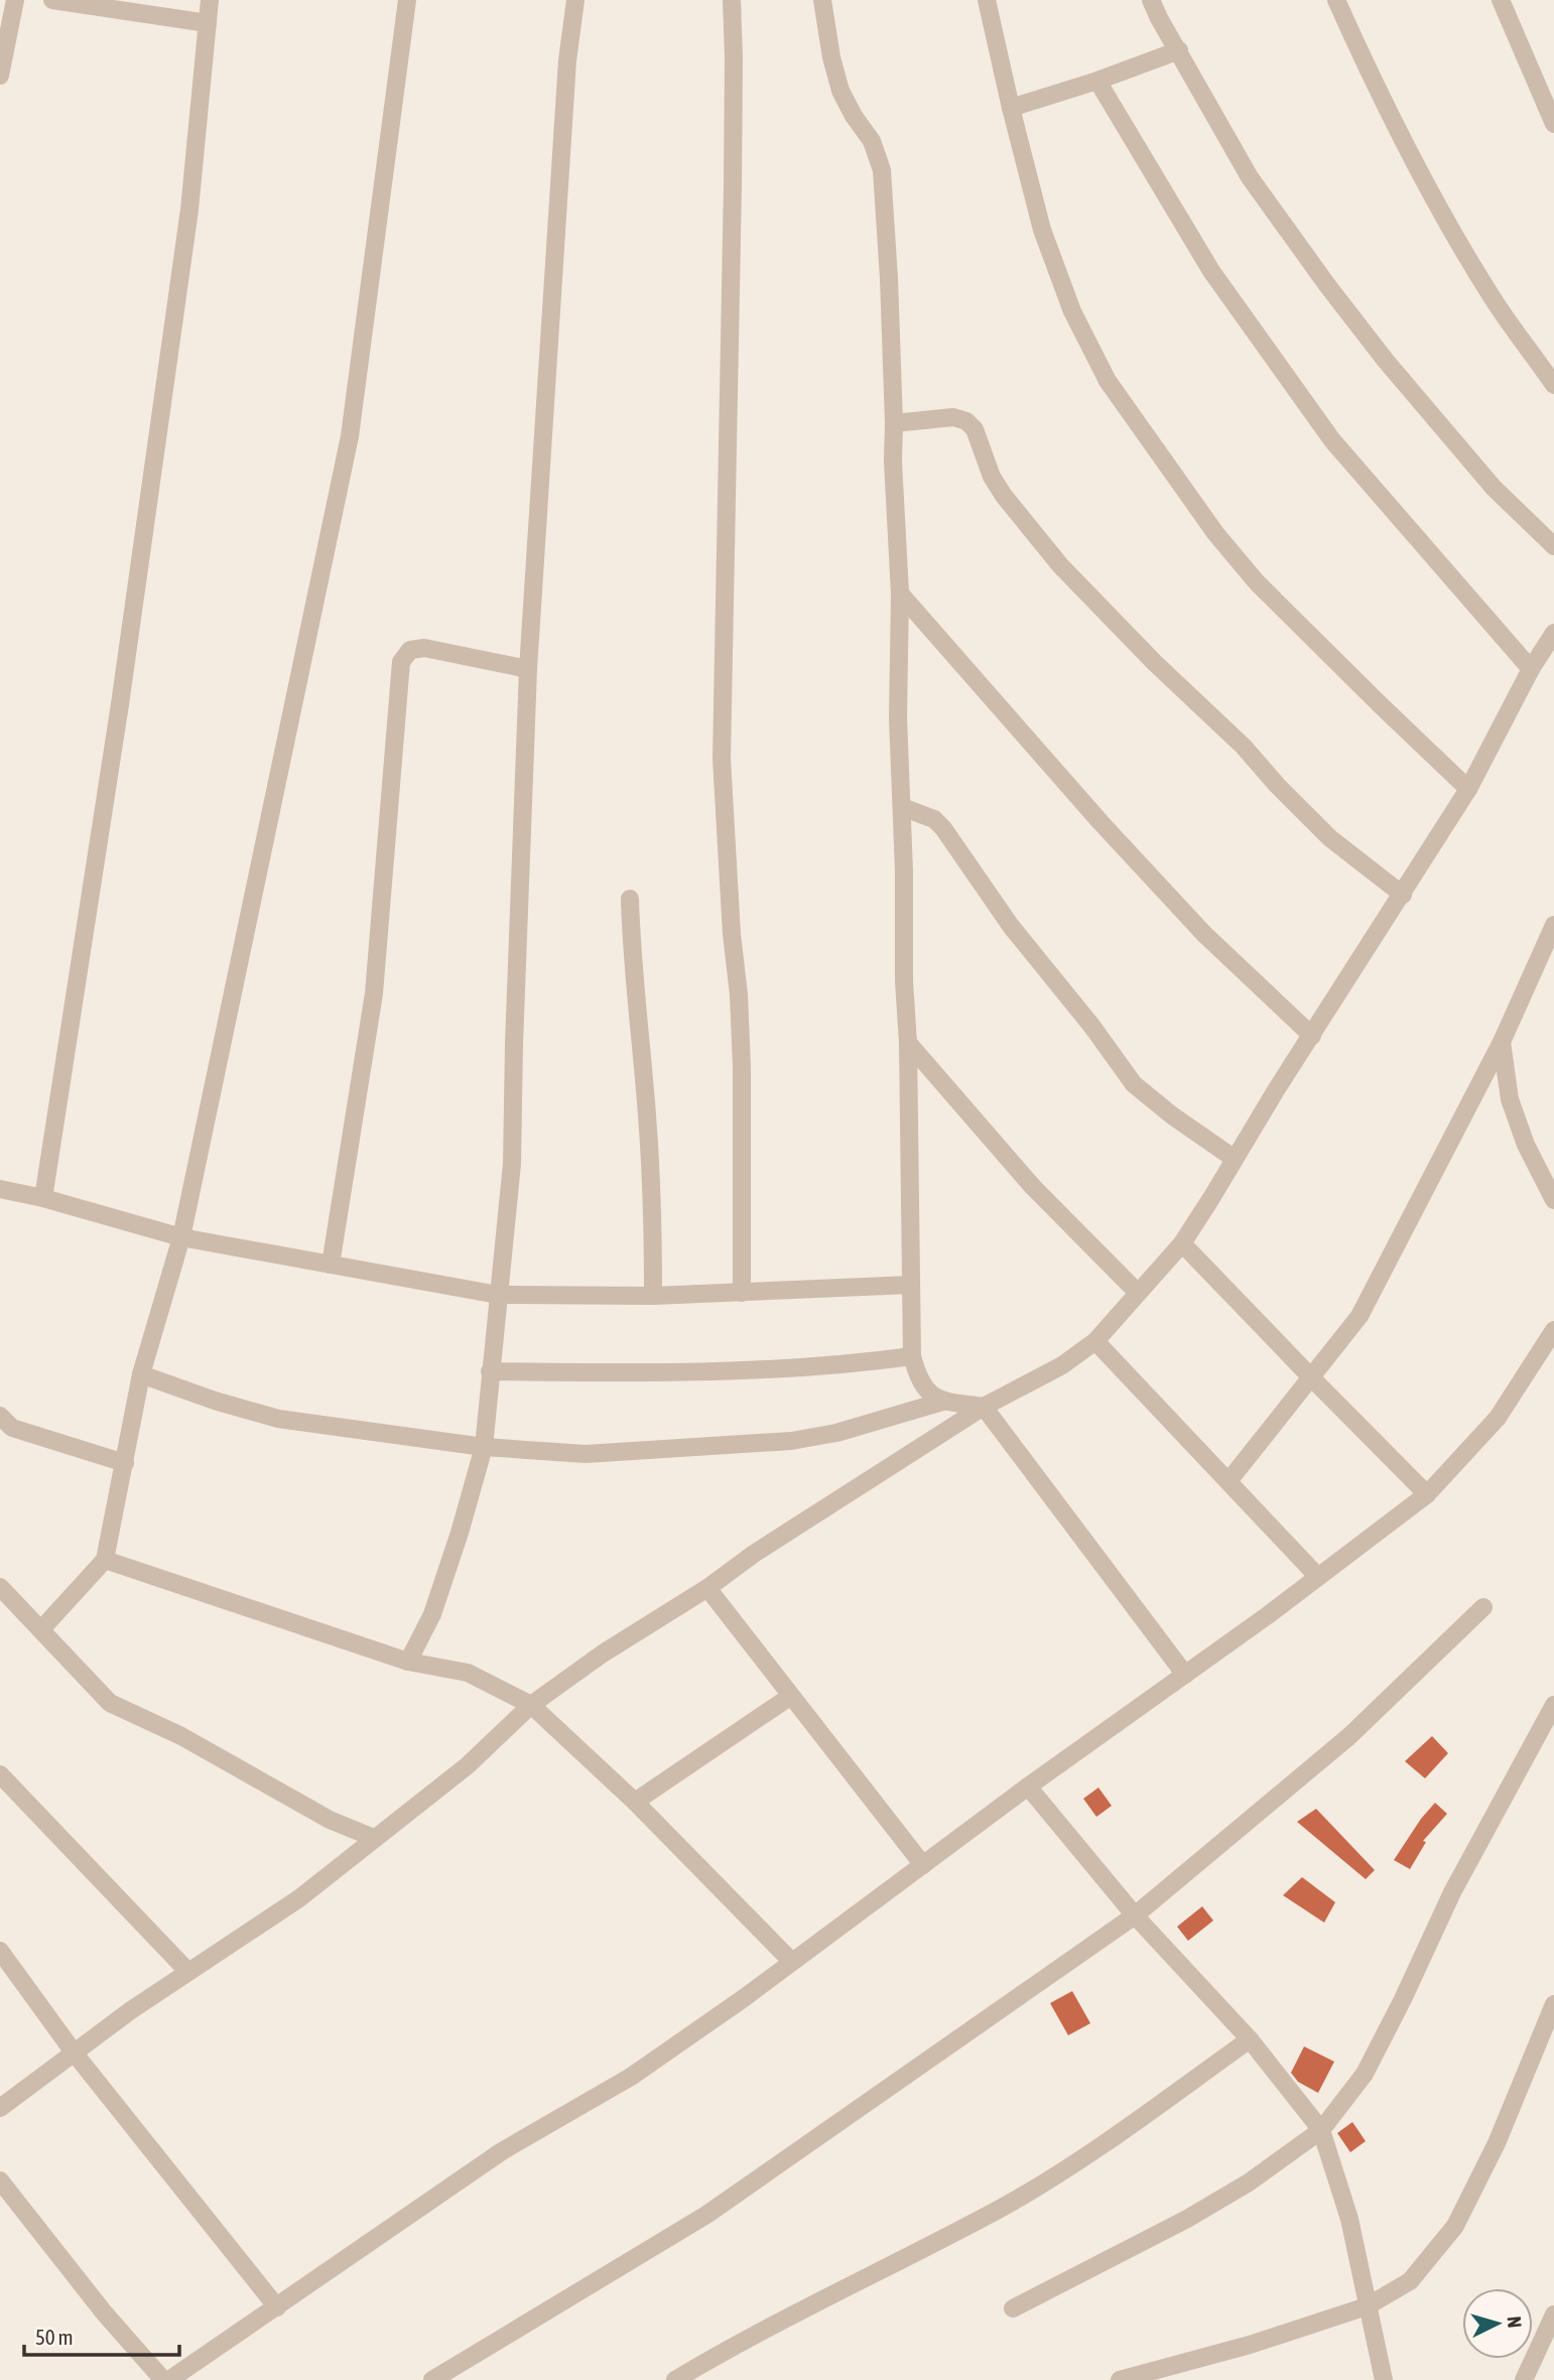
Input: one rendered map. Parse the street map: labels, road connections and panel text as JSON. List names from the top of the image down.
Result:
{
  "scale_bar": "50 m",
  "north": "right"
}
